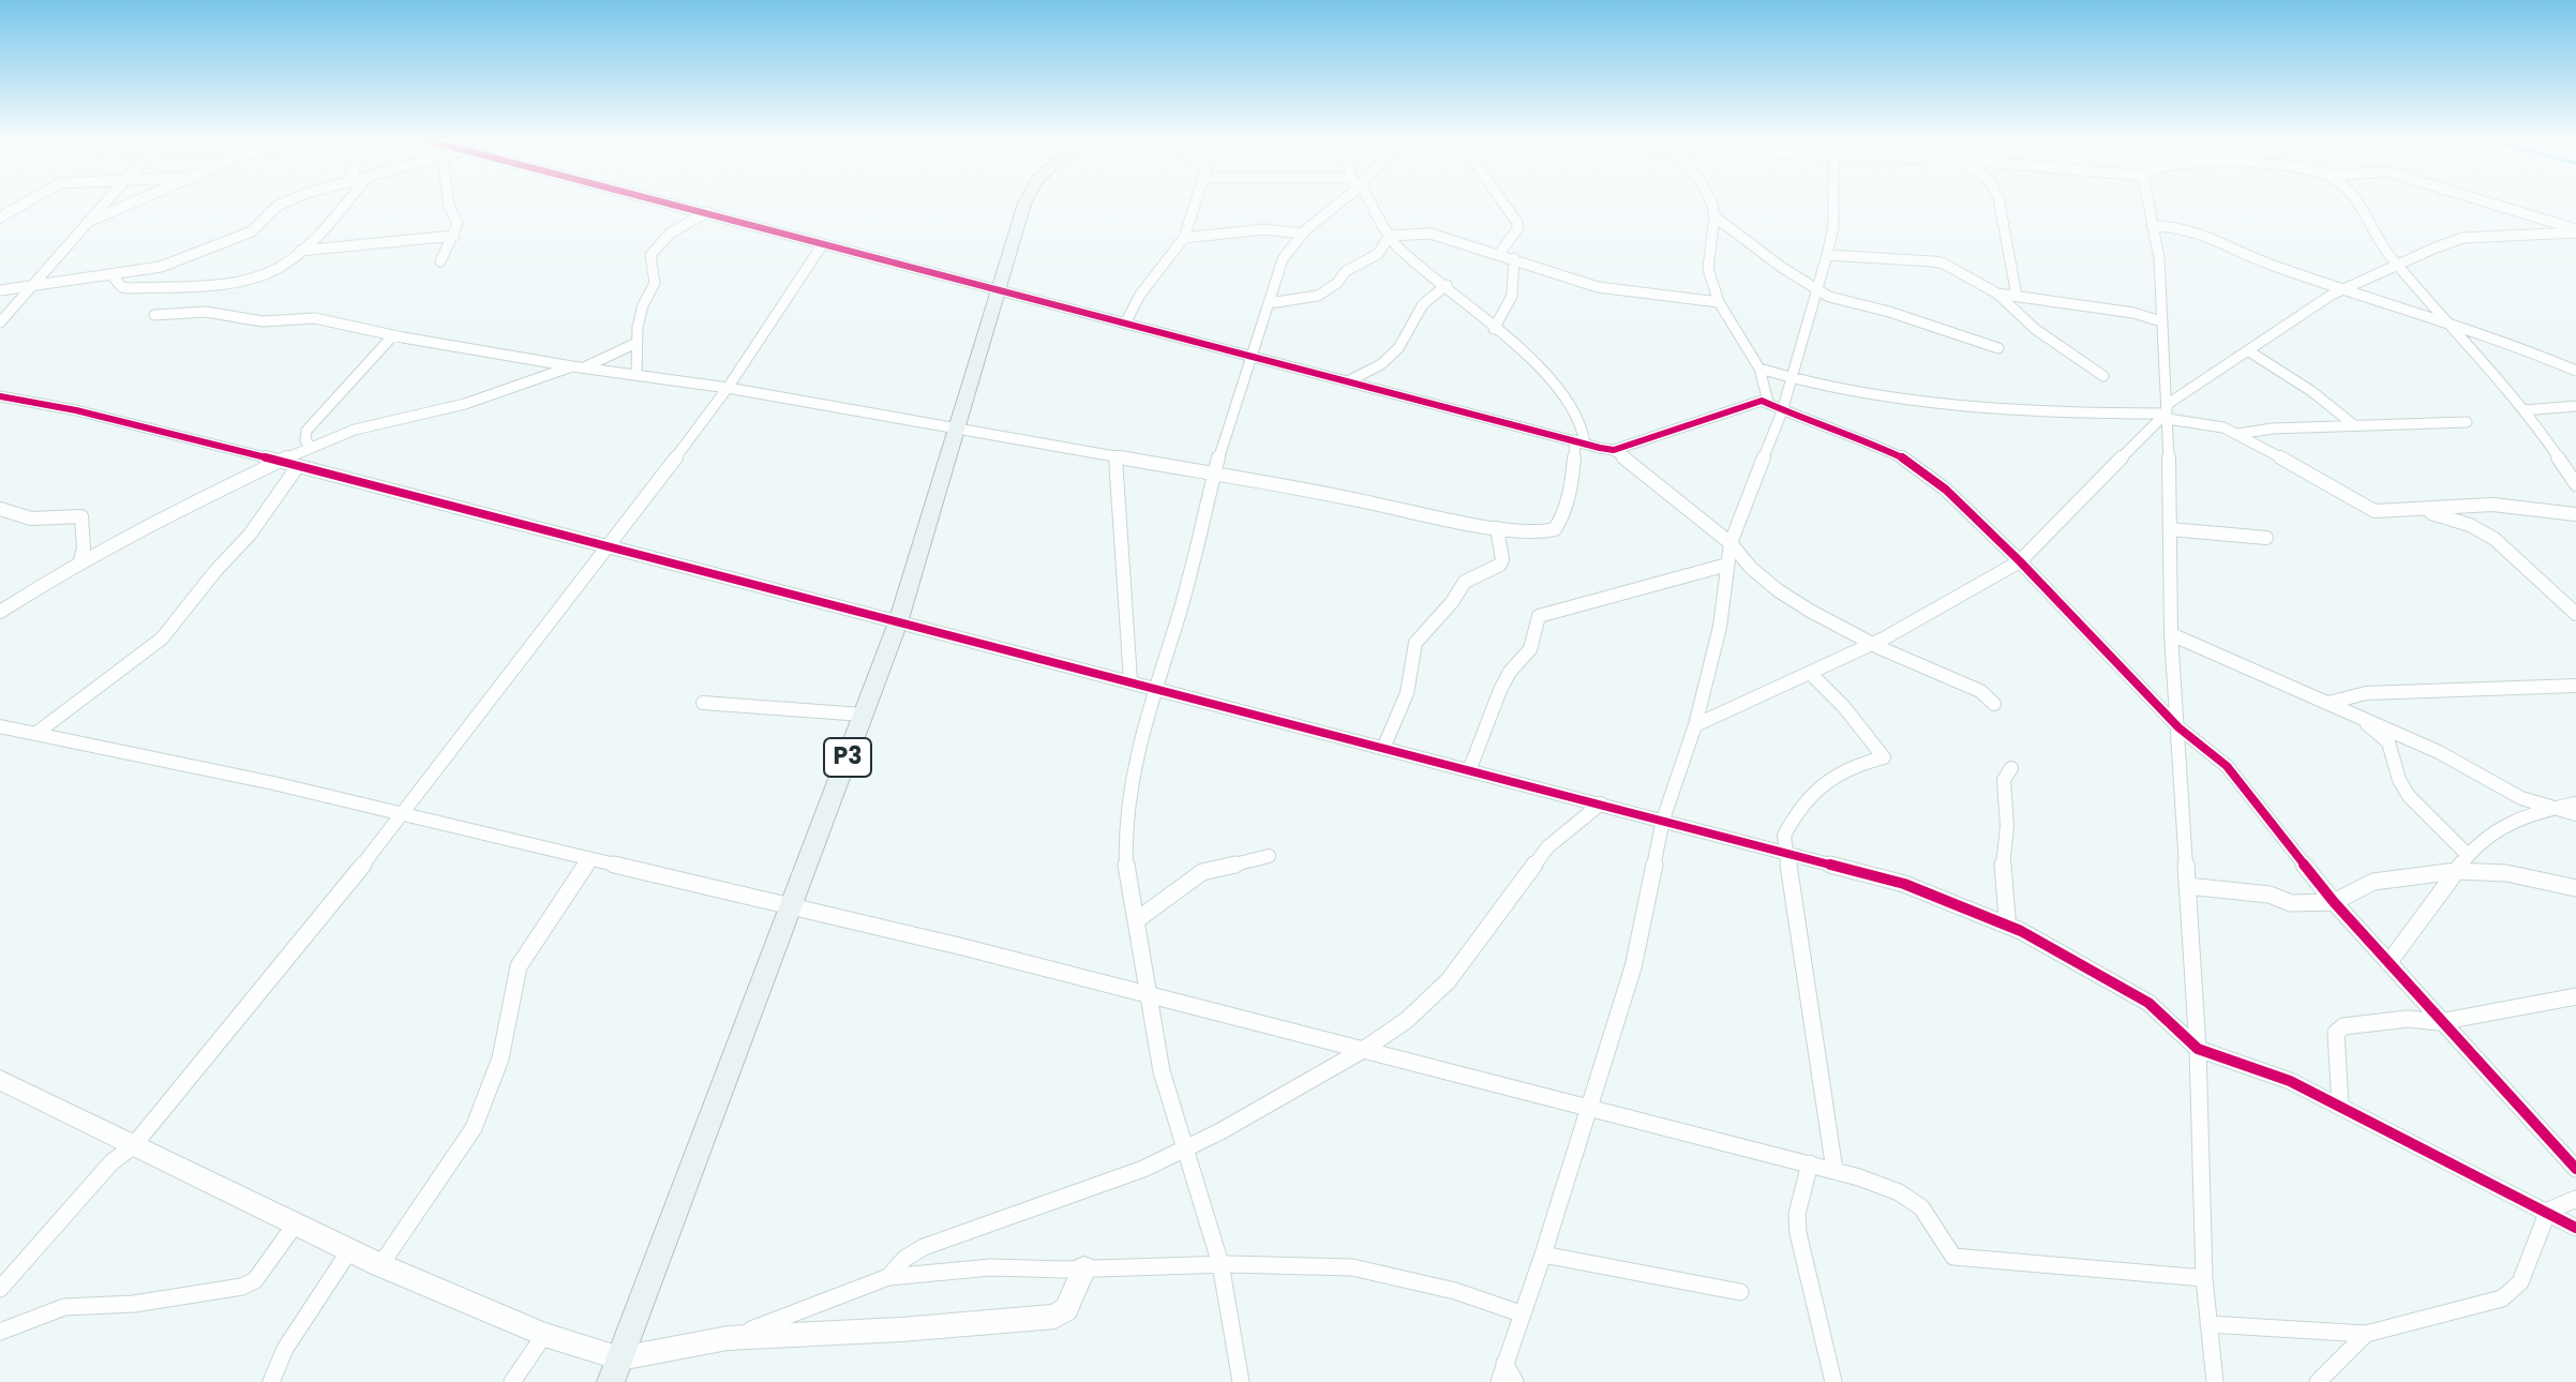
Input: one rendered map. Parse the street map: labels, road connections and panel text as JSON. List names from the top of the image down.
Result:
{
  "streets": {
    "main road": ["P3"]
  }
}
